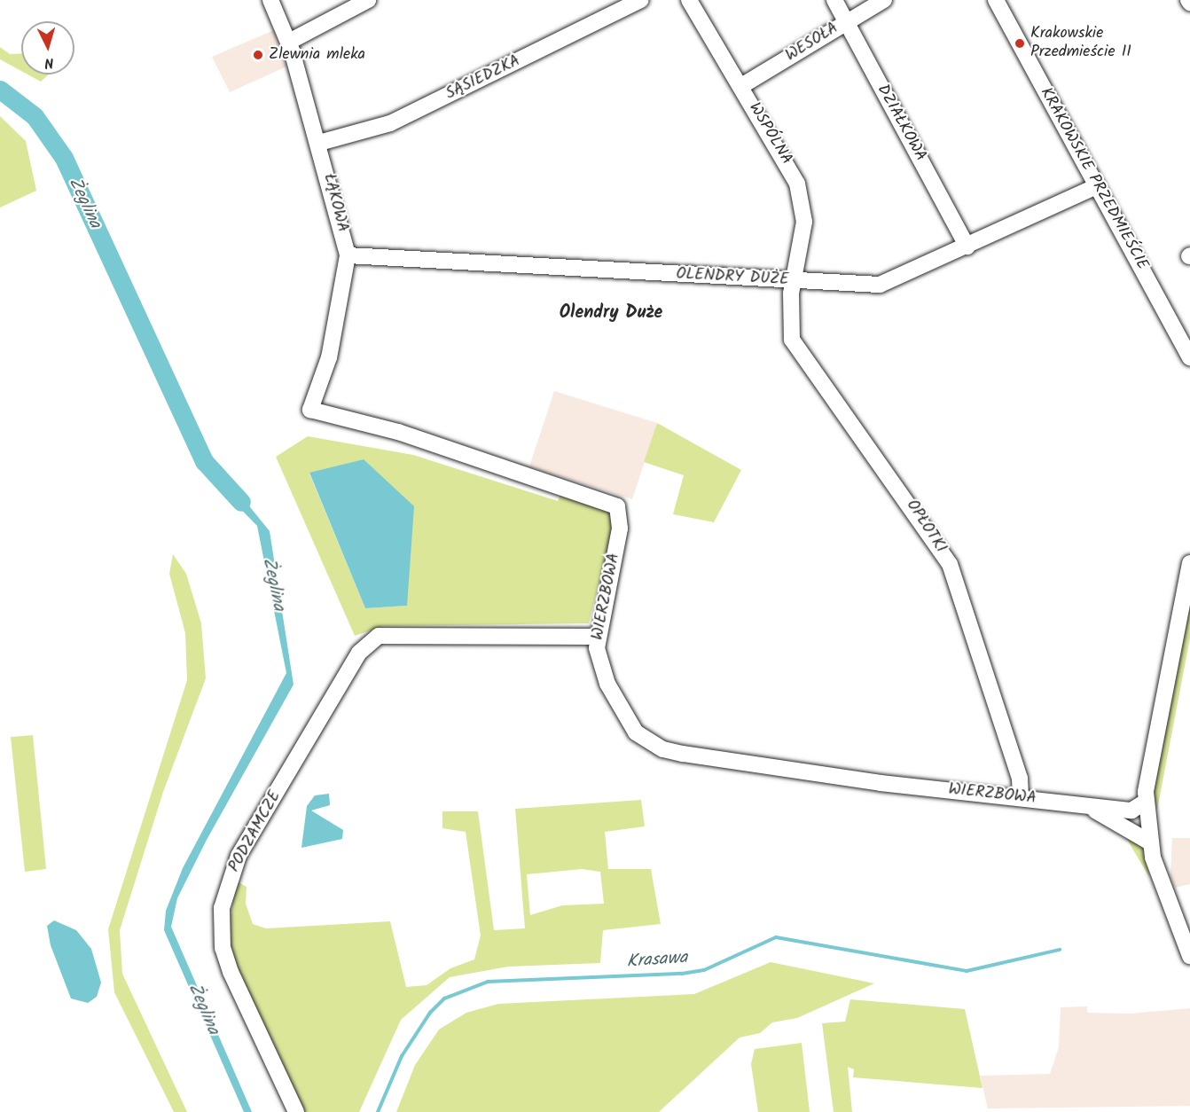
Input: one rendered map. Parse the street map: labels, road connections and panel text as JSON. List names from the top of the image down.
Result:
{
  "streets": {
    "street": [
      "WESOŁA",
      "SĄSIEDZKA",
      "DZIAŁKOWA",
      "WSPÓLNA",
      "KRAKOWSKIE PRZEDMIEŚCIE",
      "ŁĄKOWA",
      "OLENDRY DUŻE",
      "OPŁOTKI",
      "WIERZBOWA",
      "PODZAMCZE"
    ]
  },
  "crossings": [
    ["WESOŁA", "DZIAŁKOWA"],
    ["WESOŁA", "WSPÓLNA"],
    ["SĄSIEDZKA", "ŁĄKOWA"],
    ["DZIAŁKOWA", "OLENDRY DUŻE"],
    ["WSPÓLNA", "OLENDRY DUŻE"],
    ["WSPÓLNA", "OPŁOTKI"],
    ["KRAKOWSKIE PRZEDMIEŚCIE", "OLENDRY DUŻE"],
    ["ŁĄKOWA", "OLENDRY DUŻE"],
    ["ŁĄKOWA", "WIERZBOWA"],
    ["OLENDRY DUŻE", "OPŁOTKI"],
    ["OPŁOTKI", "WIERZBOWA"],
    ["WIERZBOWA", "PODZAMCZE"]
  ],
  "districts": ["Olendry Duże"],
  "water": ["Żeglina", "Krasawa"],
  "places": ["Krakowskie Przedmieście II", "Zlewnia mleka"],
  "north": "bottom"
}
